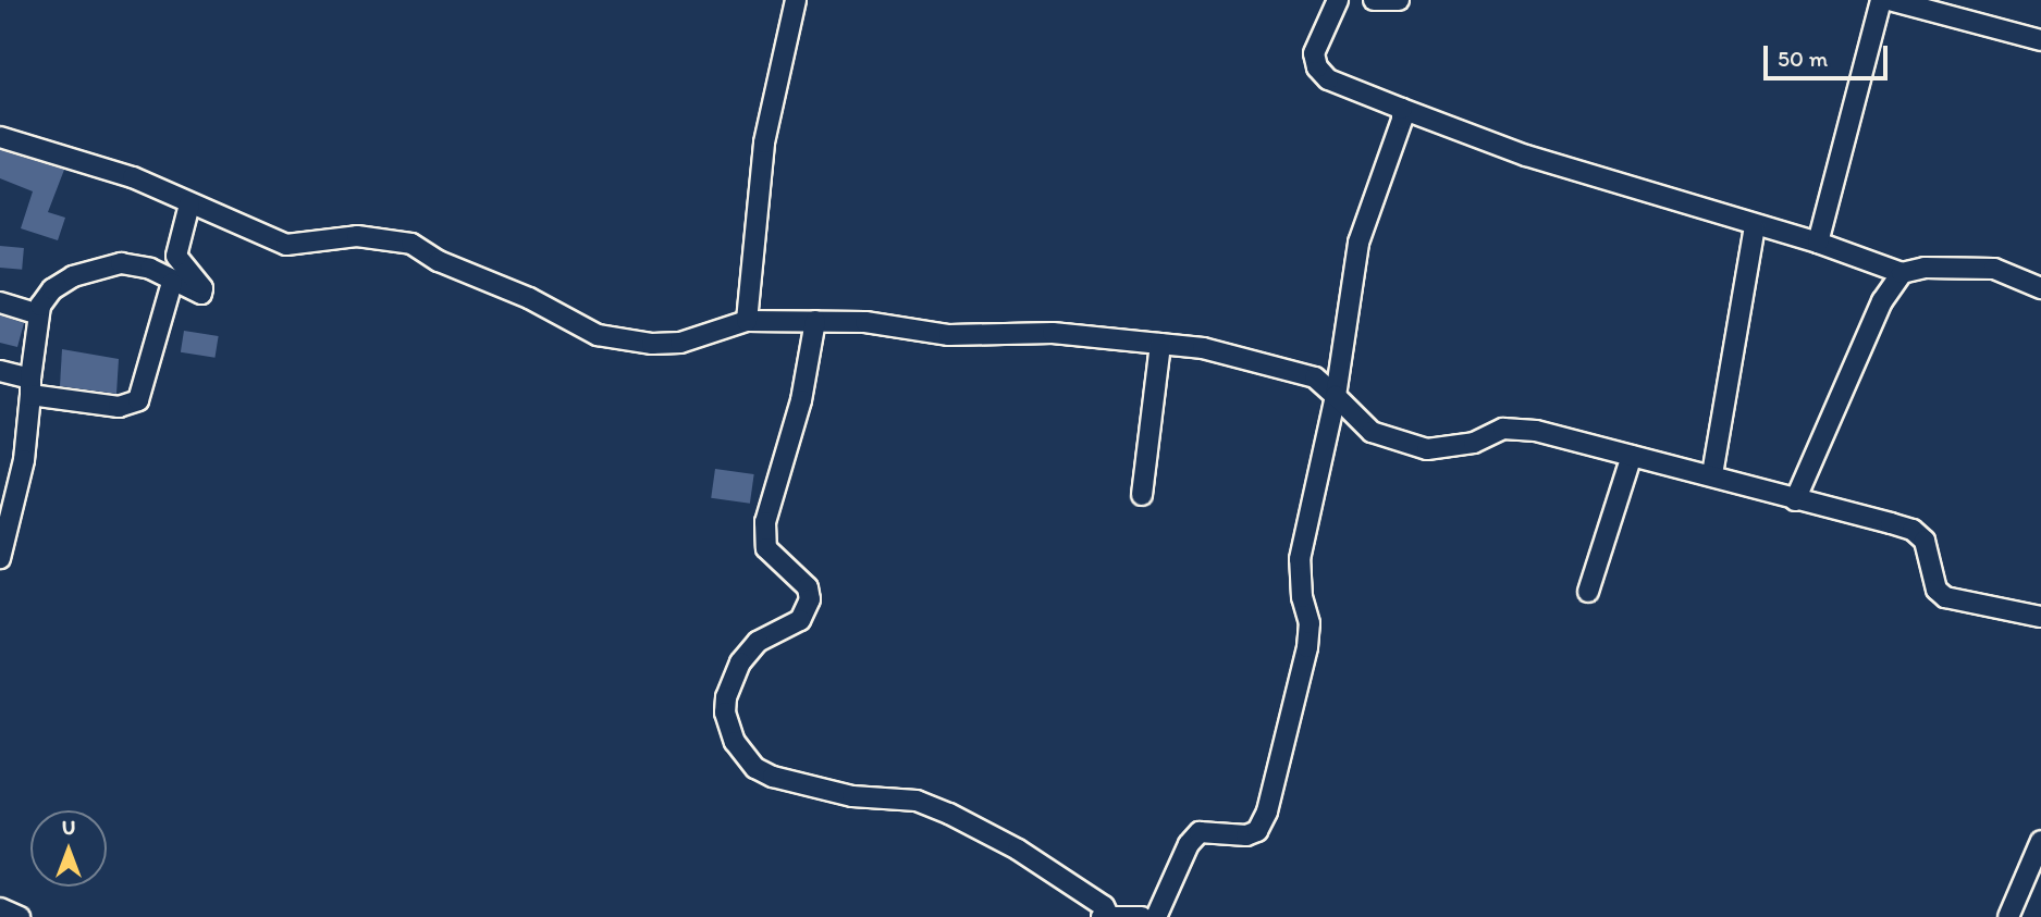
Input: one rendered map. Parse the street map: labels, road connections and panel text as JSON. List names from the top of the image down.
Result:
{
  "scale_bar": "50 m",
  "north": "top"
}
